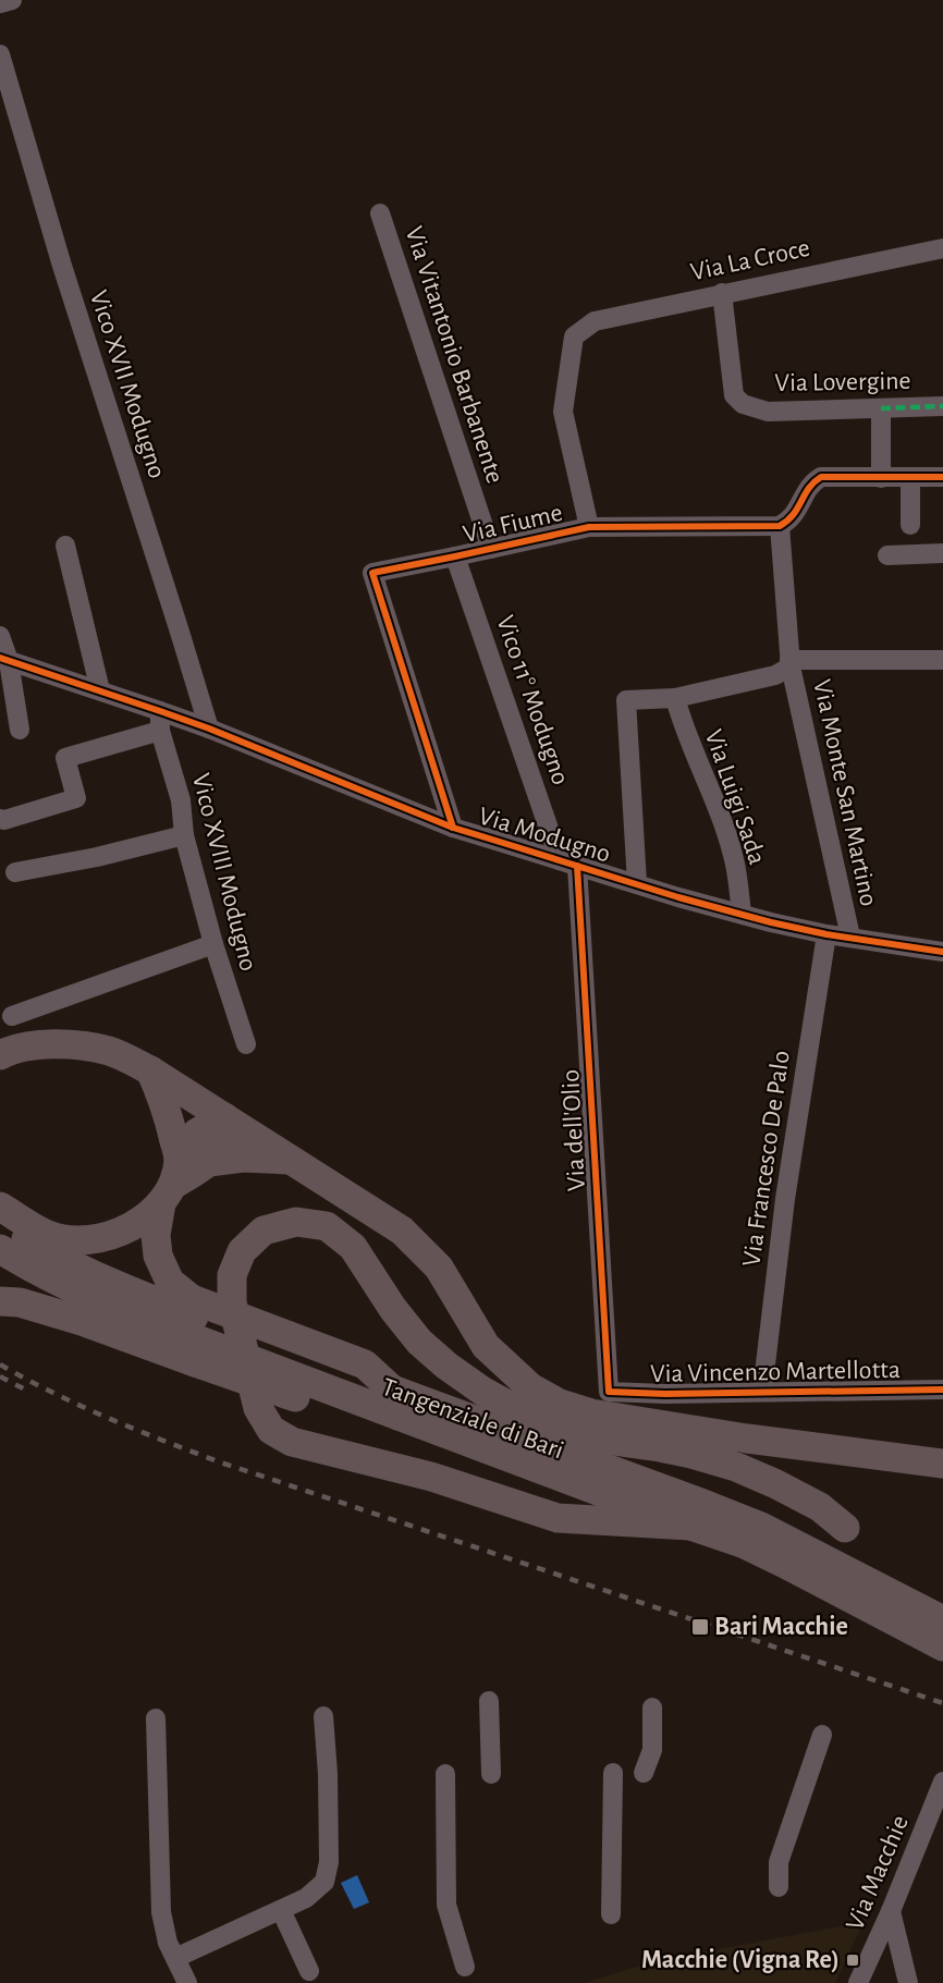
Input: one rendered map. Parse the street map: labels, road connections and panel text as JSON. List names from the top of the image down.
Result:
{
  "streets": {
    "highway": ["Tangenziale di Bari"],
    "street": [
      "Via La Croce",
      "Via Vitantonio Barbanente",
      "Via Lovergine",
      "Vico XVII Modugno",
      "Via Fiume",
      "Vico 11° Modugno",
      "Via Monte San Martino",
      "Via Luigi Sada",
      "Via Modugno",
      "Vico XVIII Modugno",
      "Via dell'Olio",
      "Via Francesco De Palo",
      "Via Vincenzo Martellotta",
      "Via Macchie"
    ]
  },
  "crossings": [
    ["Via La Croce", "Via Lovergine"],
    ["Via La Croce", "Via Fiume"],
    ["Via Vitantonio Barbanente", "Via Fiume"],
    ["Vico XVII Modugno", "Via Modugno"],
    ["Via Fiume", "Vico 11° Modugno"],
    ["Via Fiume", "Via Monte San Martino"],
    ["Via Fiume", "Via Modugno"],
    ["Vico 11° Modugno", "Via Modugno"],
    ["Vico 11° Modugno", "Via dell'Olio"],
    ["Via Monte San Martino", "Via Modugno"],
    ["Via Luigi Sada", "Via Modugno"],
    ["Via Modugno", "Vico XVIII Modugno"],
    ["Via Modugno", "Via dell'Olio"],
    ["Via Modugno", "Via Francesco De Palo"],
    ["Via dell'Olio", "Via Vincenzo Martellotta"],
    ["Via Francesco De Palo", "Via Vincenzo Martellotta"]
  ],
  "places": {
    "transit": ["Bari Macchie", "Macchie (Vigna Re)"]
  }
}
